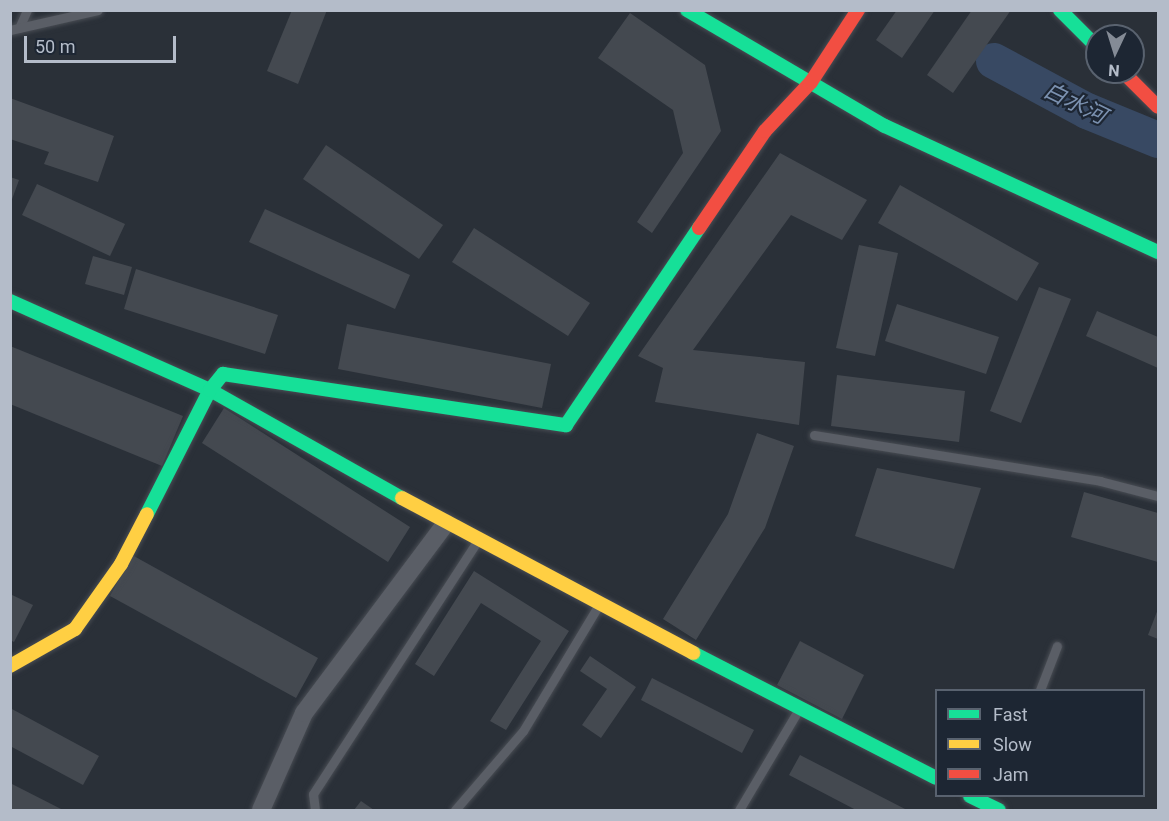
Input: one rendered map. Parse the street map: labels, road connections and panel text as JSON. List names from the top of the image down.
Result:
{
  "water": ["白水河"],
  "legend": ["Fast", "Slow", "Jam"],
  "scale_bar": "50 m",
  "north": "bottom"
}
